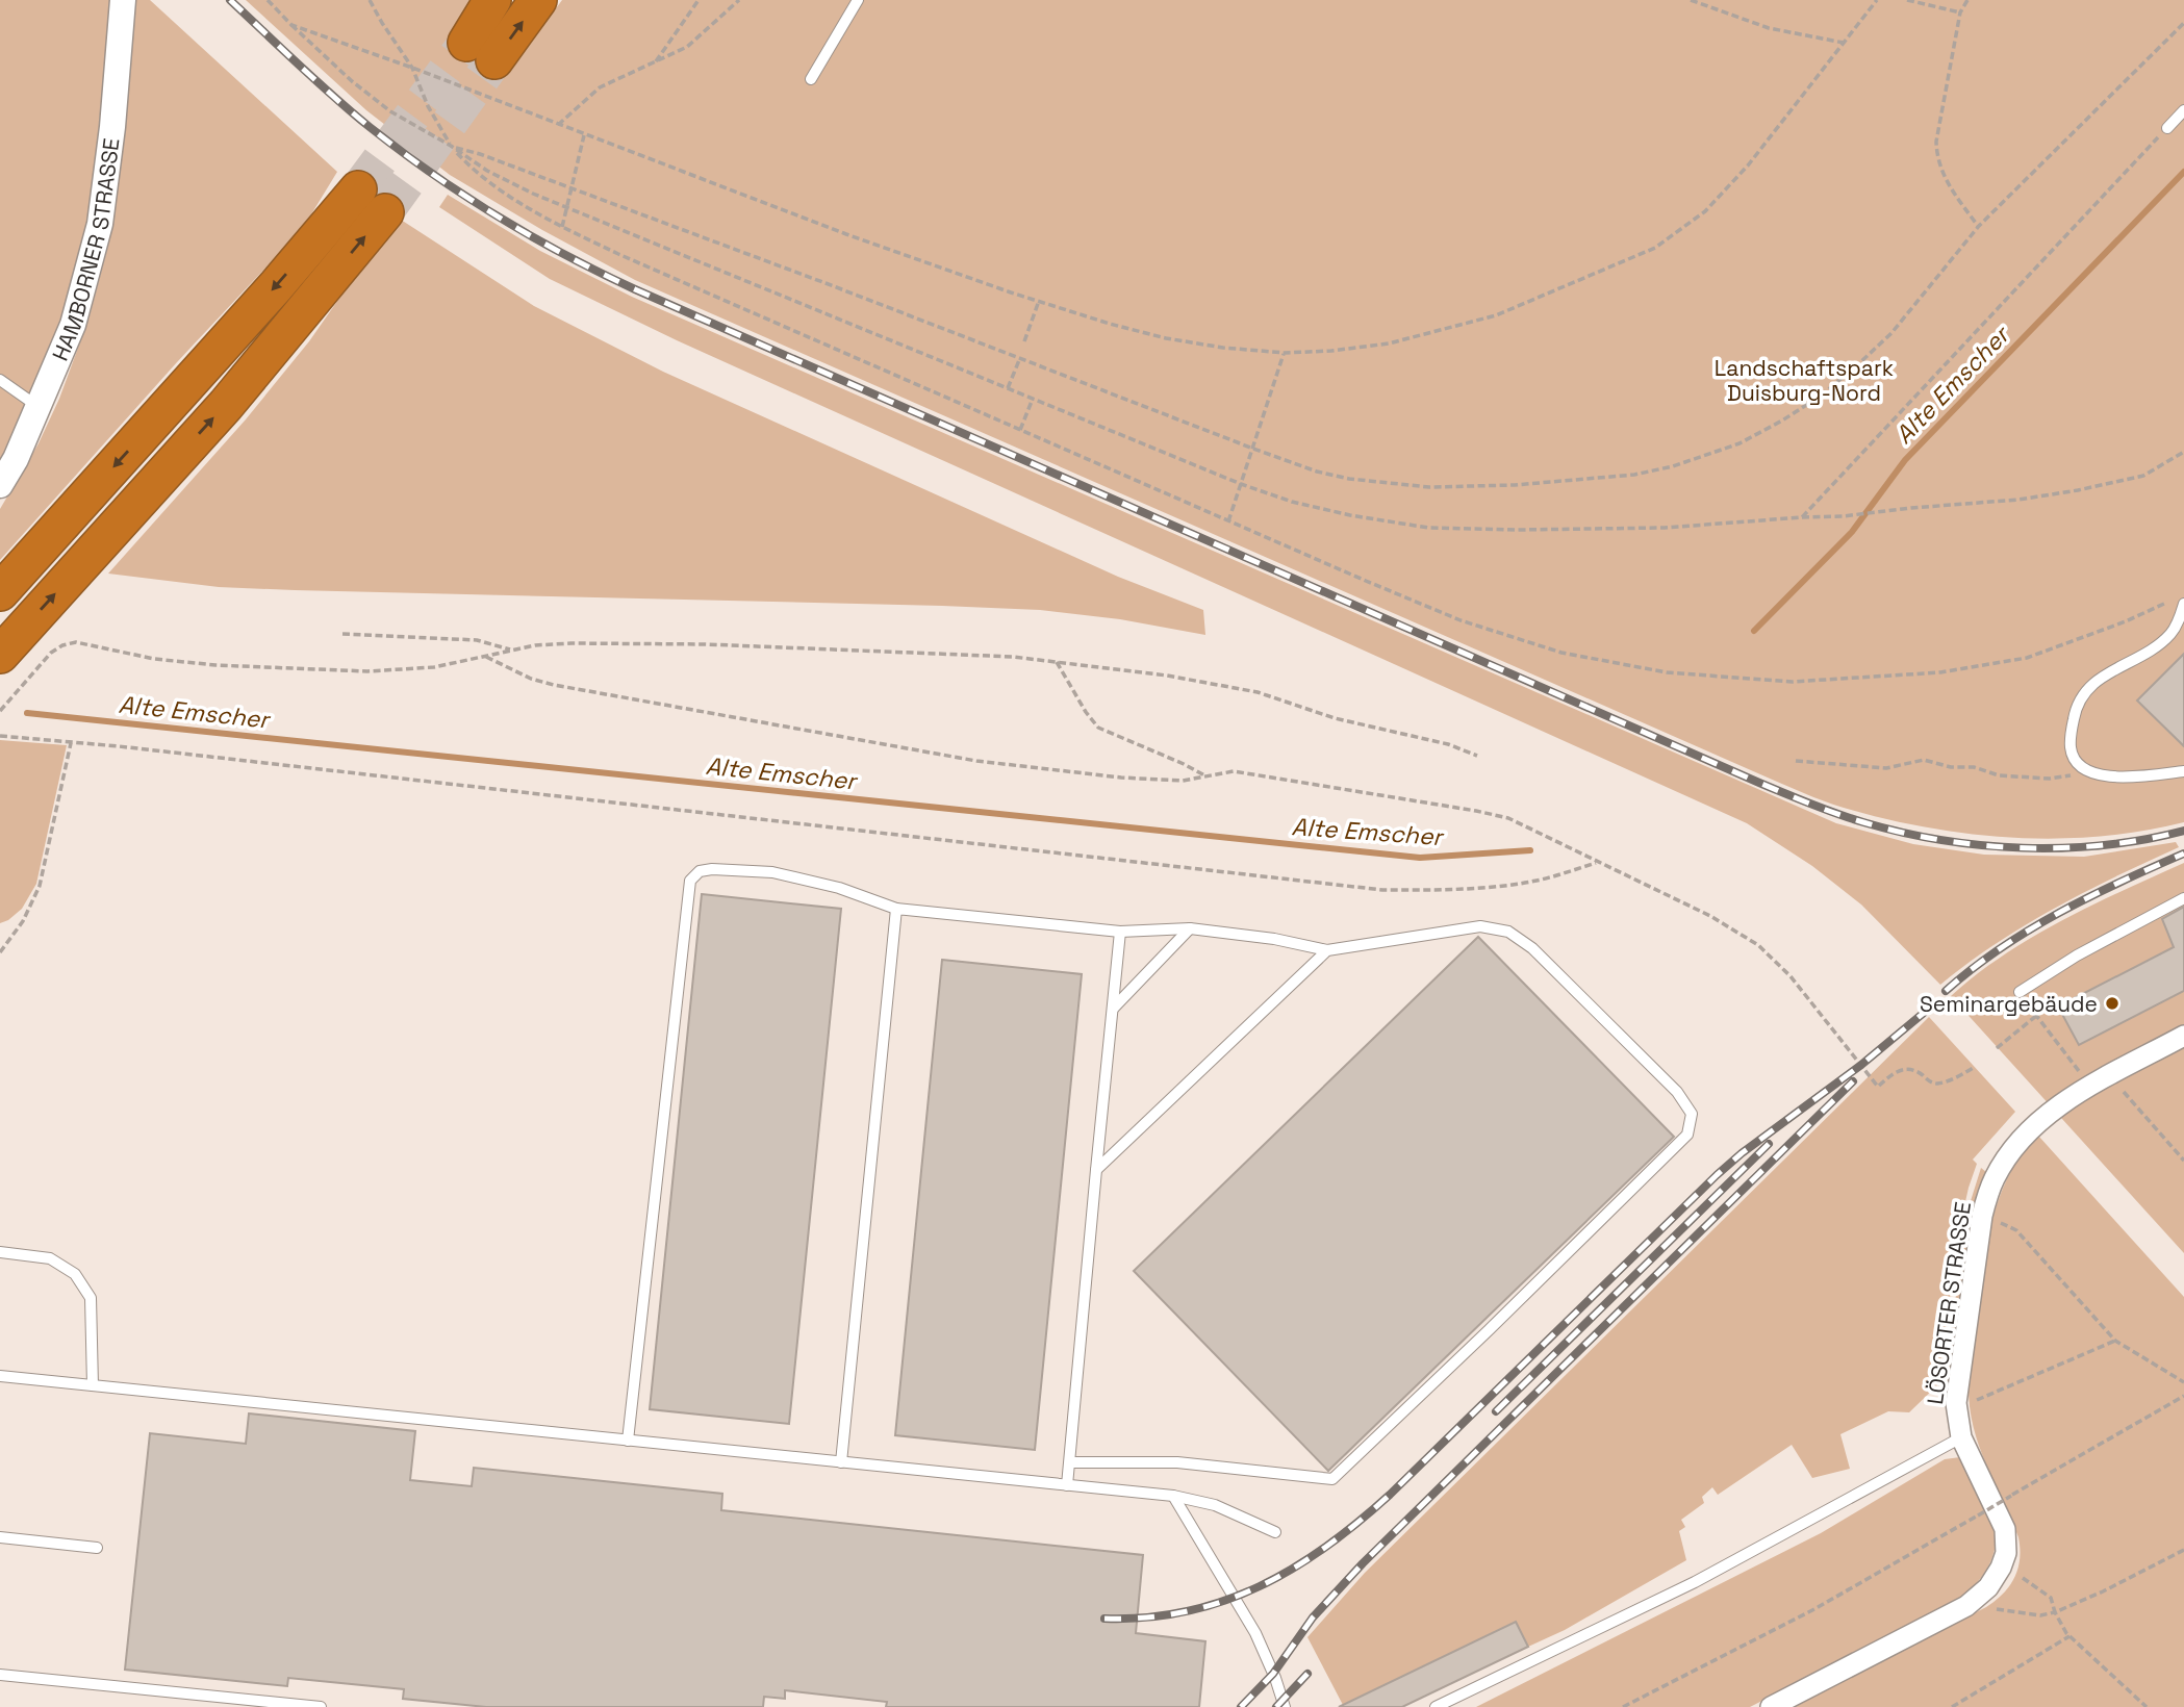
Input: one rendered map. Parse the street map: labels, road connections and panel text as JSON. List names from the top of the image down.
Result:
{
  "streets": {
    "street": ["HAMBORNER STRASSE", "LÖSORTER STRASSE"]
  },
  "water": ["Alte Emscher"],
  "parks": ["Landschaftspark Duisburg-Nord"],
  "places": ["Seminargebäude"]
}
